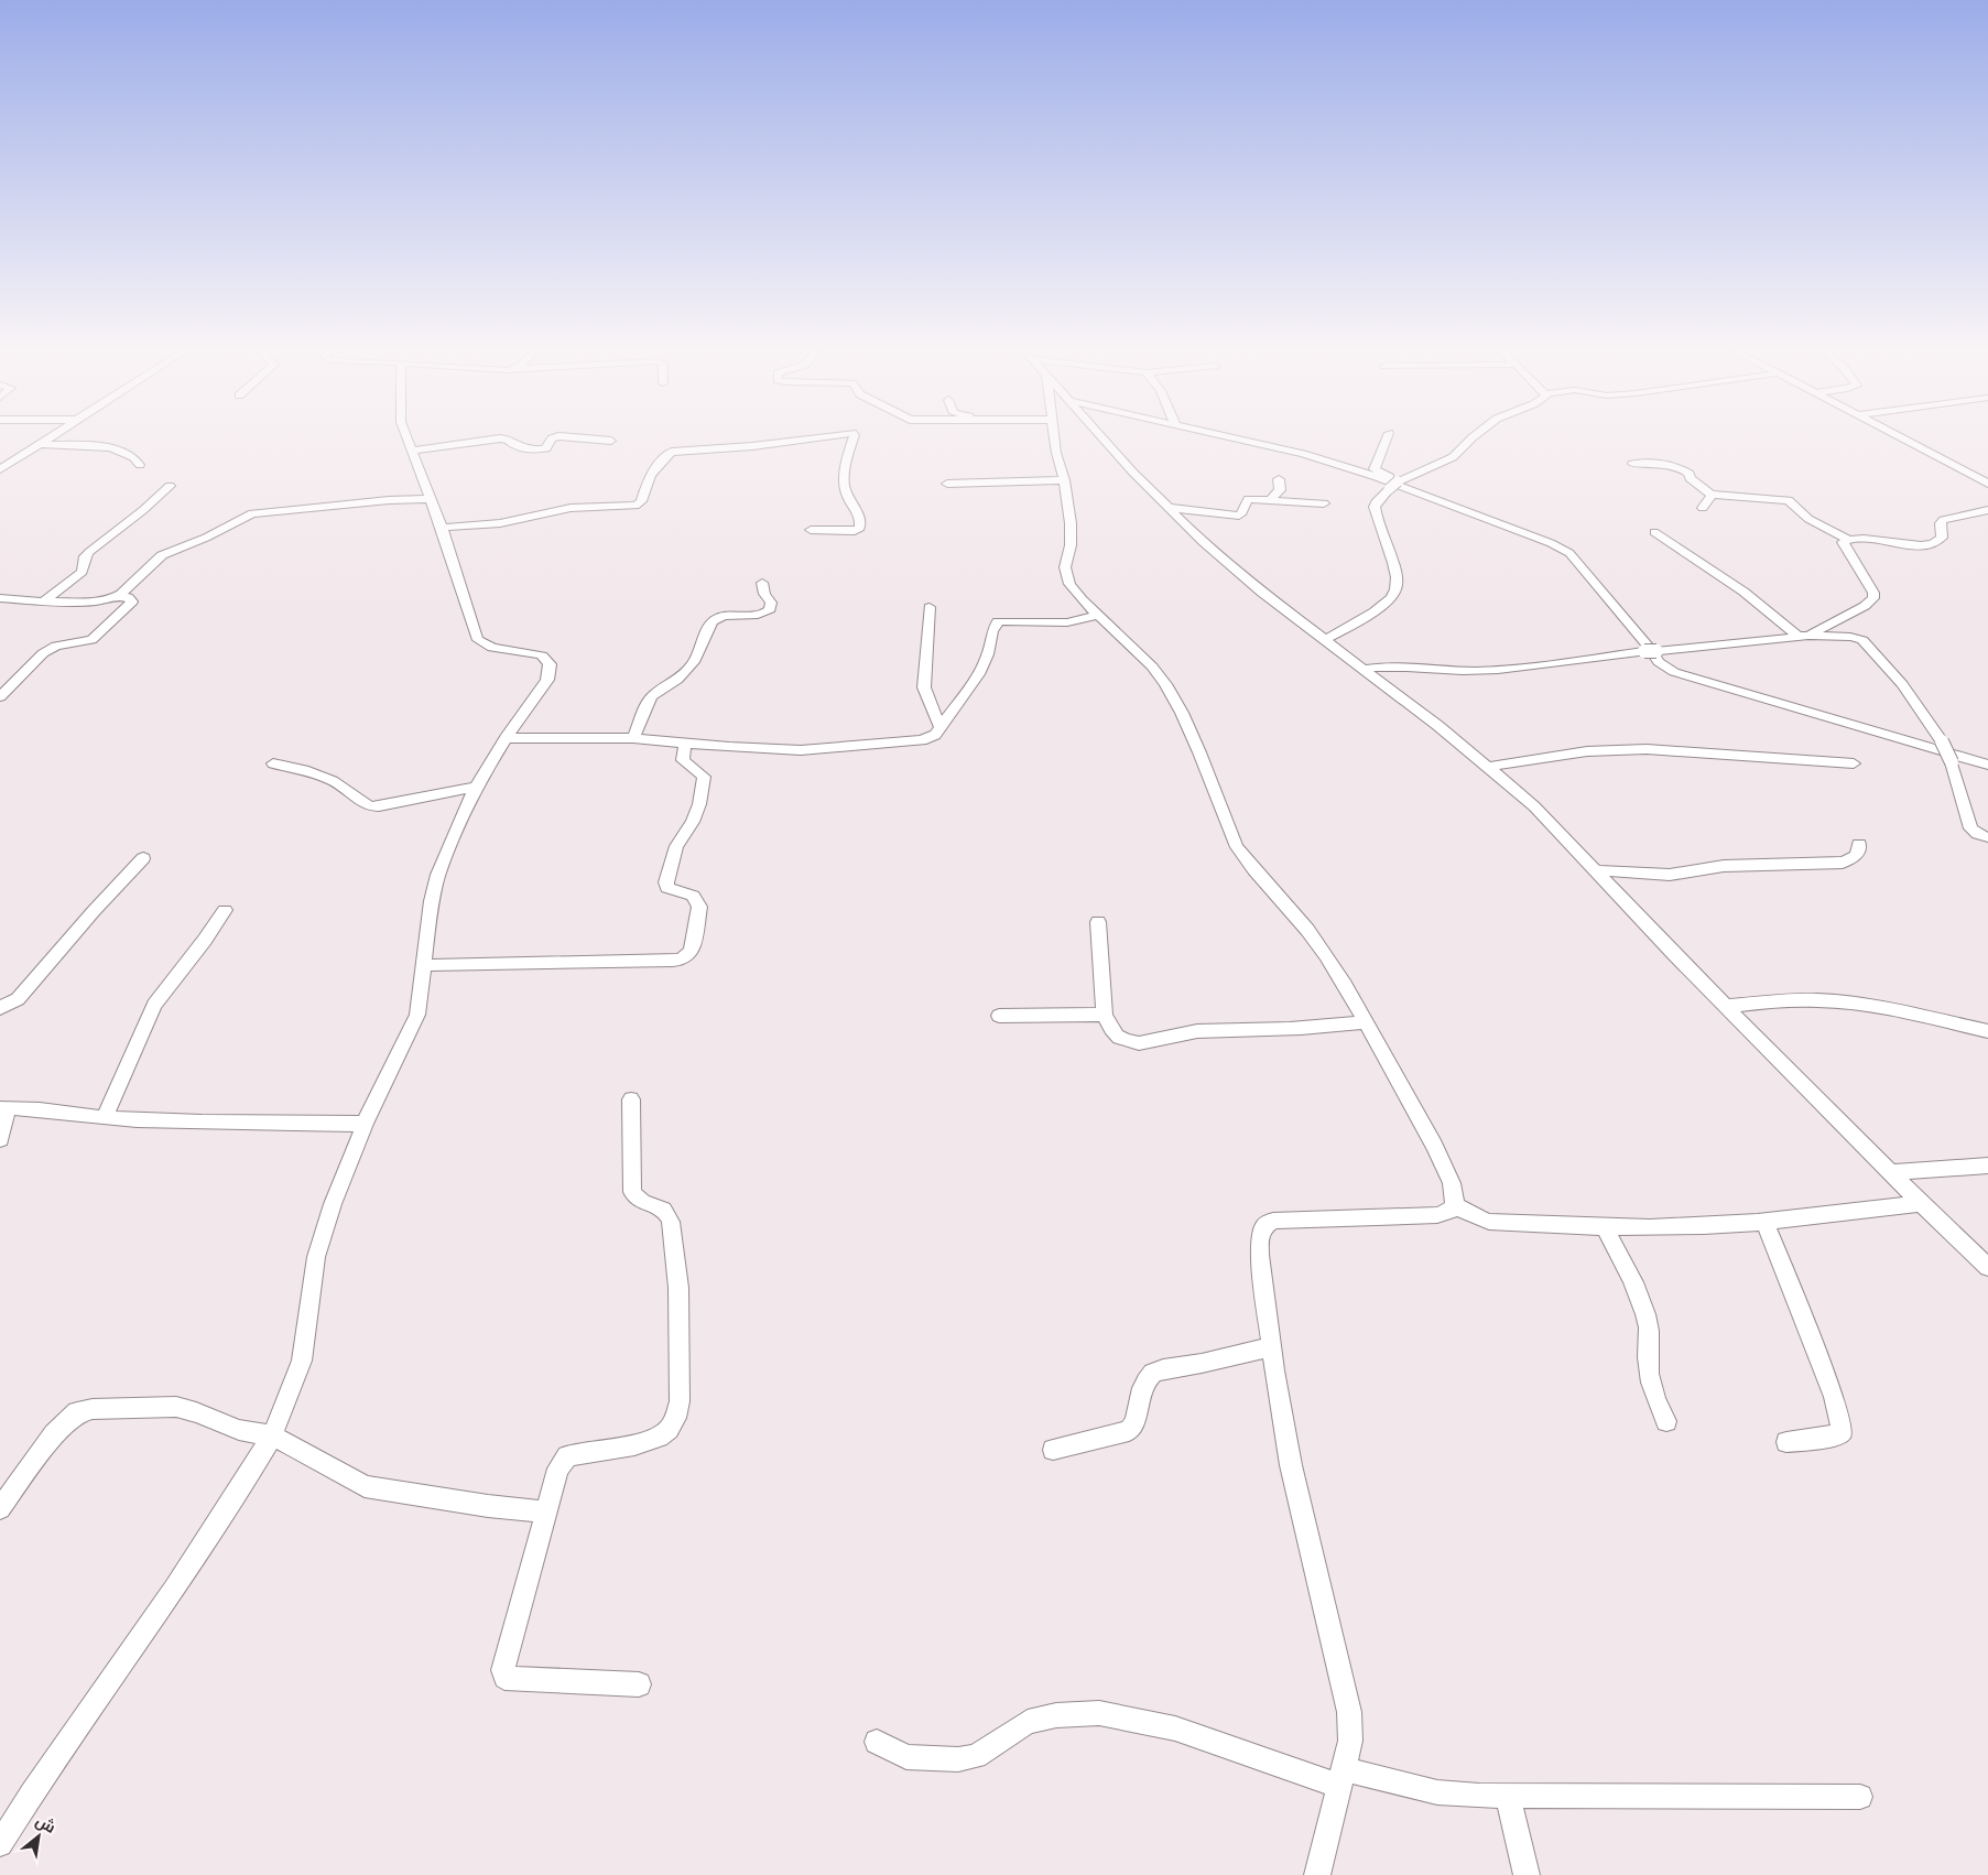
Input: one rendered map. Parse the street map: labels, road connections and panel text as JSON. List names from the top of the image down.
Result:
{
  "north": "top right"
}
